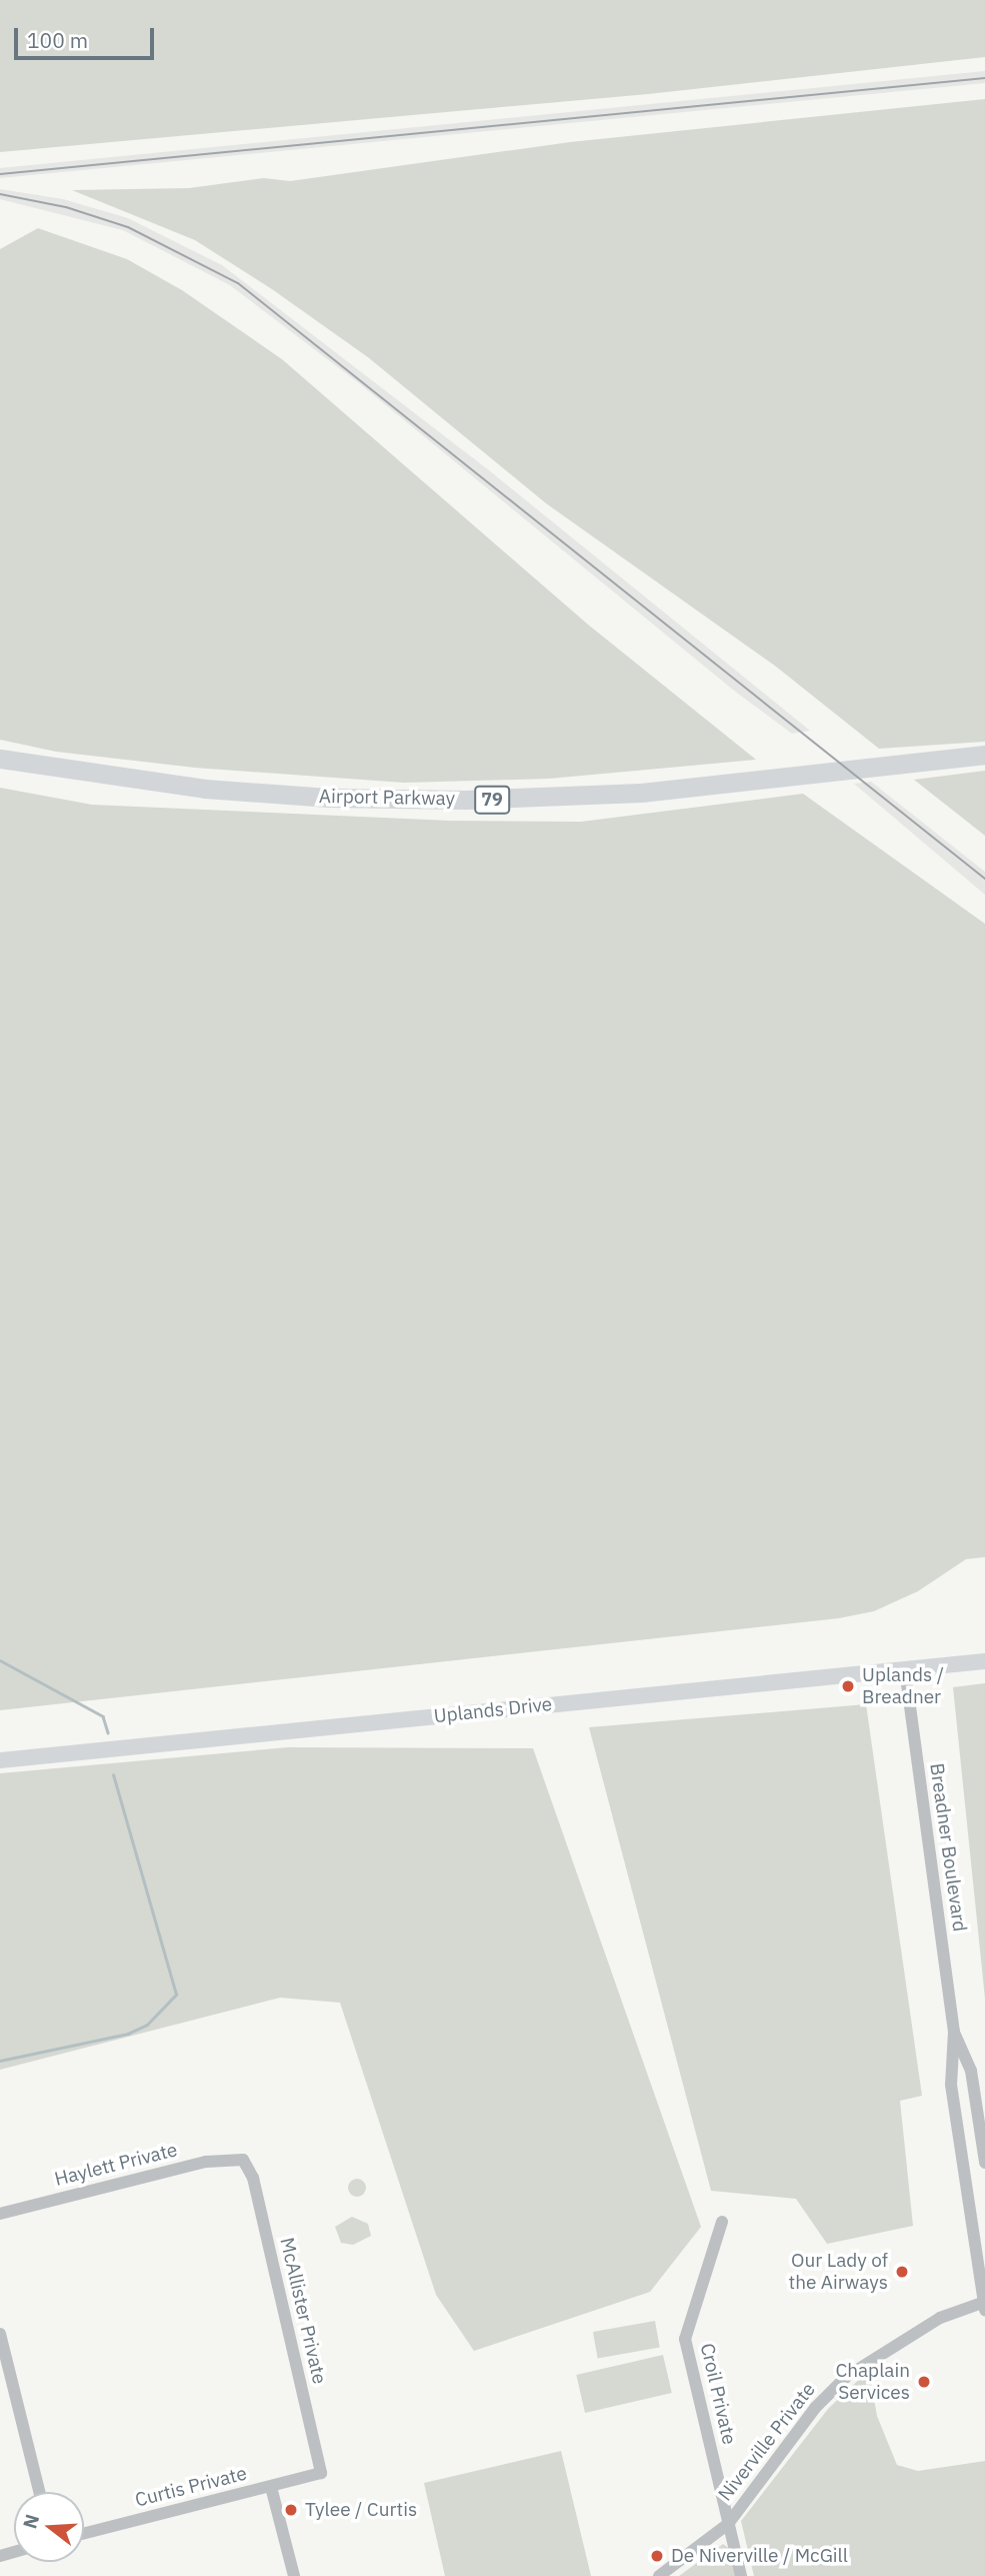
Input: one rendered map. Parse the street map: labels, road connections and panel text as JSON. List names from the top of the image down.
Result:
{
  "streets": {
    "highway": ["Airport Parkway", "79"],
    "main road": ["Uplands Drive"],
    "street": [
      "Breadner Boulevard",
      "Haylett Private",
      "McAllister Private",
      "Croil Private",
      "Niverville Private",
      "Curtis Private"
    ]
  },
  "crossings": [
    ["Uplands Drive", "Breadner Boulevard"],
    ["Breadner Boulevard", "Niverville Private"],
    ["Haylett Private", "McAllister Private"],
    ["McAllister Private", "Curtis Private"],
    ["Croil Private", "Niverville Private"]
  ],
  "places": [
    "Uplands / Breadner",
    "Our Lady of the Airways",
    "Chaplain Services",
    "Tylee / Curtis",
    "De Niverville / McGill"
  ],
  "scale_bar": "100 m",
  "north": "left"
}
